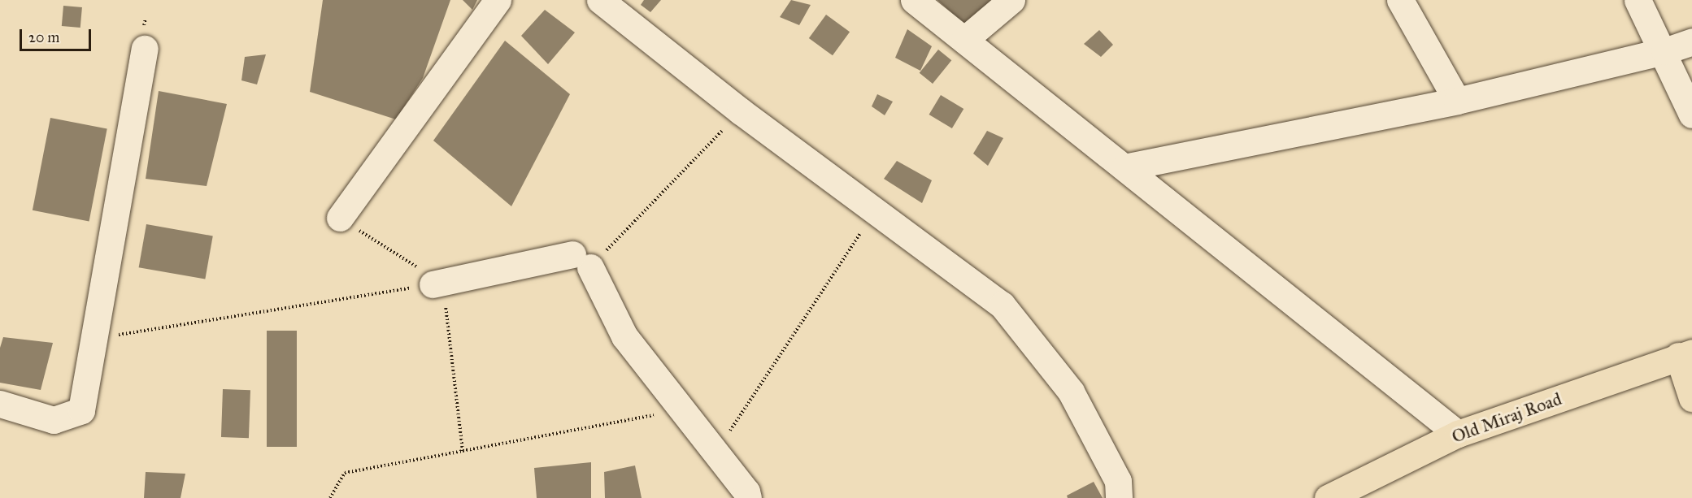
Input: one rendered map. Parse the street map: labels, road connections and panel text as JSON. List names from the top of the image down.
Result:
{
  "streets": {
    "main road": ["Old Miraj Road"]
  },
  "scale_bar": "20 m"
}
